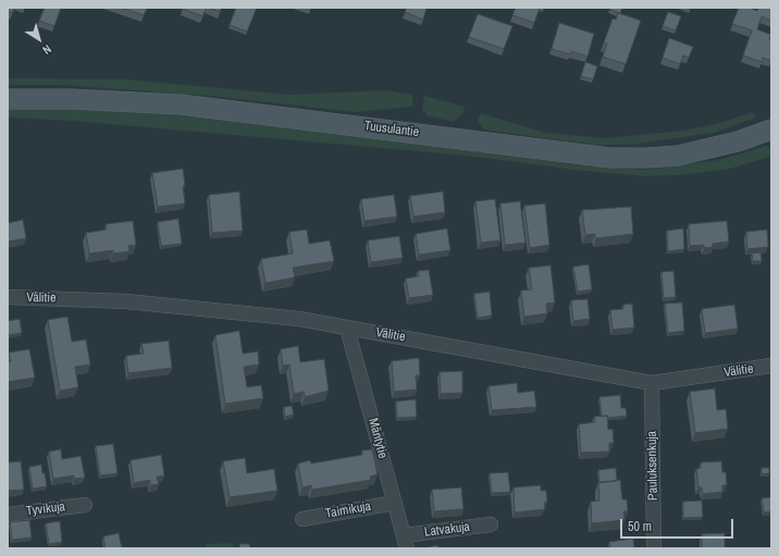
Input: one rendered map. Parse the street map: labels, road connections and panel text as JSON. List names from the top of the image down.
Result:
{
  "streets": {
    "main road": ["Tuusulantie"],
    "street": [
      "Välitie",
      "Mäntytie",
      "Pauluksenkuja",
      "Tyvikuja",
      "Taimikuja",
      "Latvakuja"
    ]
  },
  "crossings": [
    ["Välitie", "Mäntytie"],
    ["Välitie", "Pauluksenkuja"],
    ["Mäntytie", "Taimikuja"],
    ["Mäntytie", "Latvakuja"]
  ],
  "scale_bar": "50 m",
  "north": "bottom right"
}
